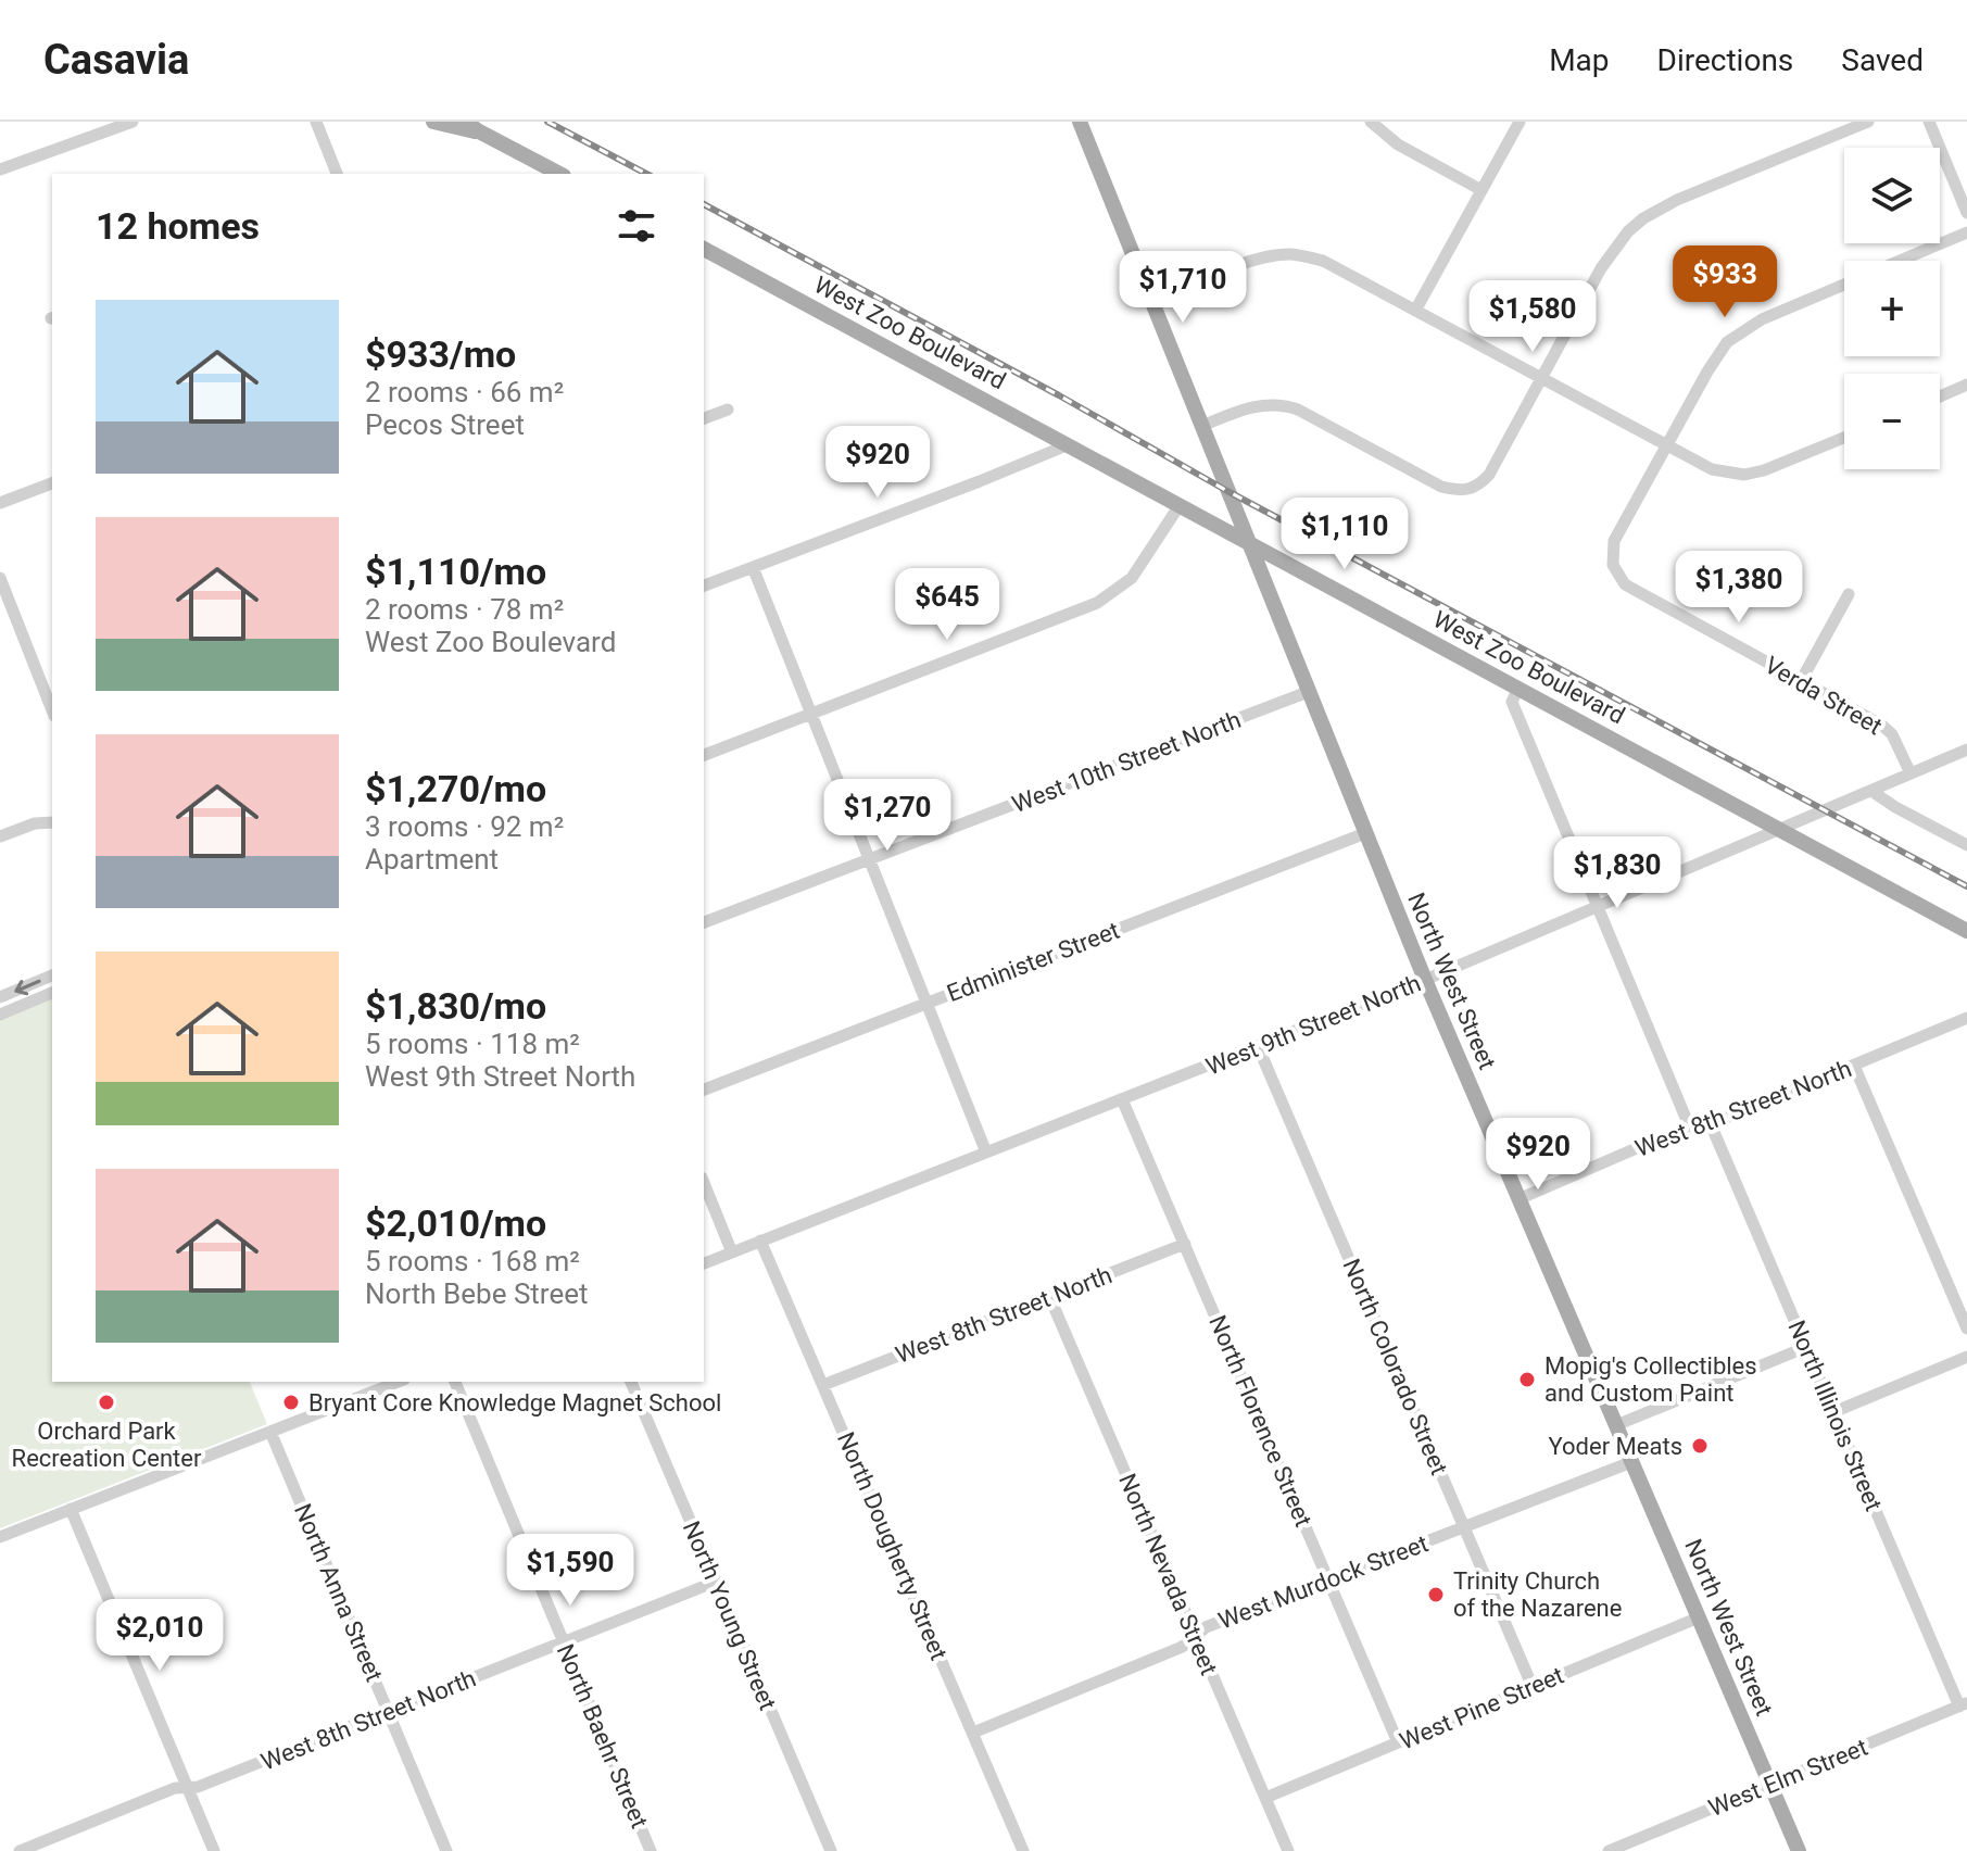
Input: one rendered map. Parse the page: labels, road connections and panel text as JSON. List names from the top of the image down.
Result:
{
  "streets": {
    "main road": ["West Zoo Boulevard", "North West Street"],
    "street": [
      "Verda Street",
      "West 10th Street North",
      "Edminister Street",
      "West 9th Street North",
      "West 8th Street North",
      "North Colorado Street",
      "North Illinois Street",
      "North Florence Street",
      "North Dougherty Street",
      "North Nevada Street",
      "West Murdock Street",
      "North Anna Street",
      "North Young Street",
      "West Pine Street",
      "North Baehr Street",
      "West Elm Street"
    ]
  },
  "crossings": [
    ["West Zoo Boulevard", "North West Street"],
    ["West Zoo Boulevard", "West 9th Street North"],
    ["Verda Street", "West 9th Street North"],
    ["West 10th Street North", "North West Street"],
    ["Edminister Street", "North West Street"],
    ["North West Street", "West 9th Street North"],
    ["North West Street", "West 8th Street North"],
    ["North West Street", "West Murdock Street"],
    ["North West Street", "West Pine Street"],
    ["North West Street", "West Elm Street"],
    ["West 9th Street North", "North Colorado Street"],
    ["West 9th Street North", "North Florence Street"],
    ["West 9th Street North", "North Dougherty Street"],
    ["West 8th Street North", "North Illinois Street"],
    ["West 8th Street North", "North Florence Street"],
    ["West 8th Street North", "North Dougherty Street"],
    ["West 8th Street North", "North Nevada Street"],
    ["West 8th Street North", "North Anna Street"],
    ["West 8th Street North", "North Young Street"],
    ["West 8th Street North", "North Baehr Street"],
    ["North Colorado Street", "West Murdock Street"],
    ["North Colorado Street", "West Pine Street"],
    ["North Illinois Street", "West Elm Street"],
    ["North Florence Street", "West Murdock Street"],
    ["North Florence Street", "West Pine Street"],
    ["North Dougherty Street", "West Murdock Street"],
    ["North Nevada Street", "West Murdock Street"],
    ["North Nevada Street", "West Pine Street"]
  ],
  "places": [
    "Mopig's Collectibles and Custom Paint",
    "Orchard Park Recreation Center",
    "Bryant Core Knowledge Magnet School",
    "Yoder Meats",
    "Trinity Church of the Nazarene"
  ],
  "page": {
    "header": "Casavia",
    "nav": ["Map", "Directions", "Saved"],
    "map_buttons": ["+", "−"],
    "heading": "12 homes",
    "price": [
      "$933",
      "$1,710",
      "$1,580",
      "$920",
      "$1,110",
      "$1,380",
      "$645",
      "$1,270",
      "$1,830",
      "$920",
      "$1,590",
      "$2,010"
    ],
    "list": [
      {
        "name": "$933/mo",
        "note": "2 rooms · 66 m² · Pecos Street"
      },
      {
        "name": "$1,110/mo",
        "note": "2 rooms · 78 m² · West Zoo Boulevard"
      },
      {
        "name": "$1,270/mo",
        "note": "3 rooms · 92 m² · Apartment"
      },
      {
        "name": "$1,830/mo",
        "note": "5 rooms · 118 m² · West 9th Street North"
      },
      {
        "name": "$2,010/mo",
        "note": "5 rooms · 168 m² · North Bebe Street"
      }
    ]
  }
}
